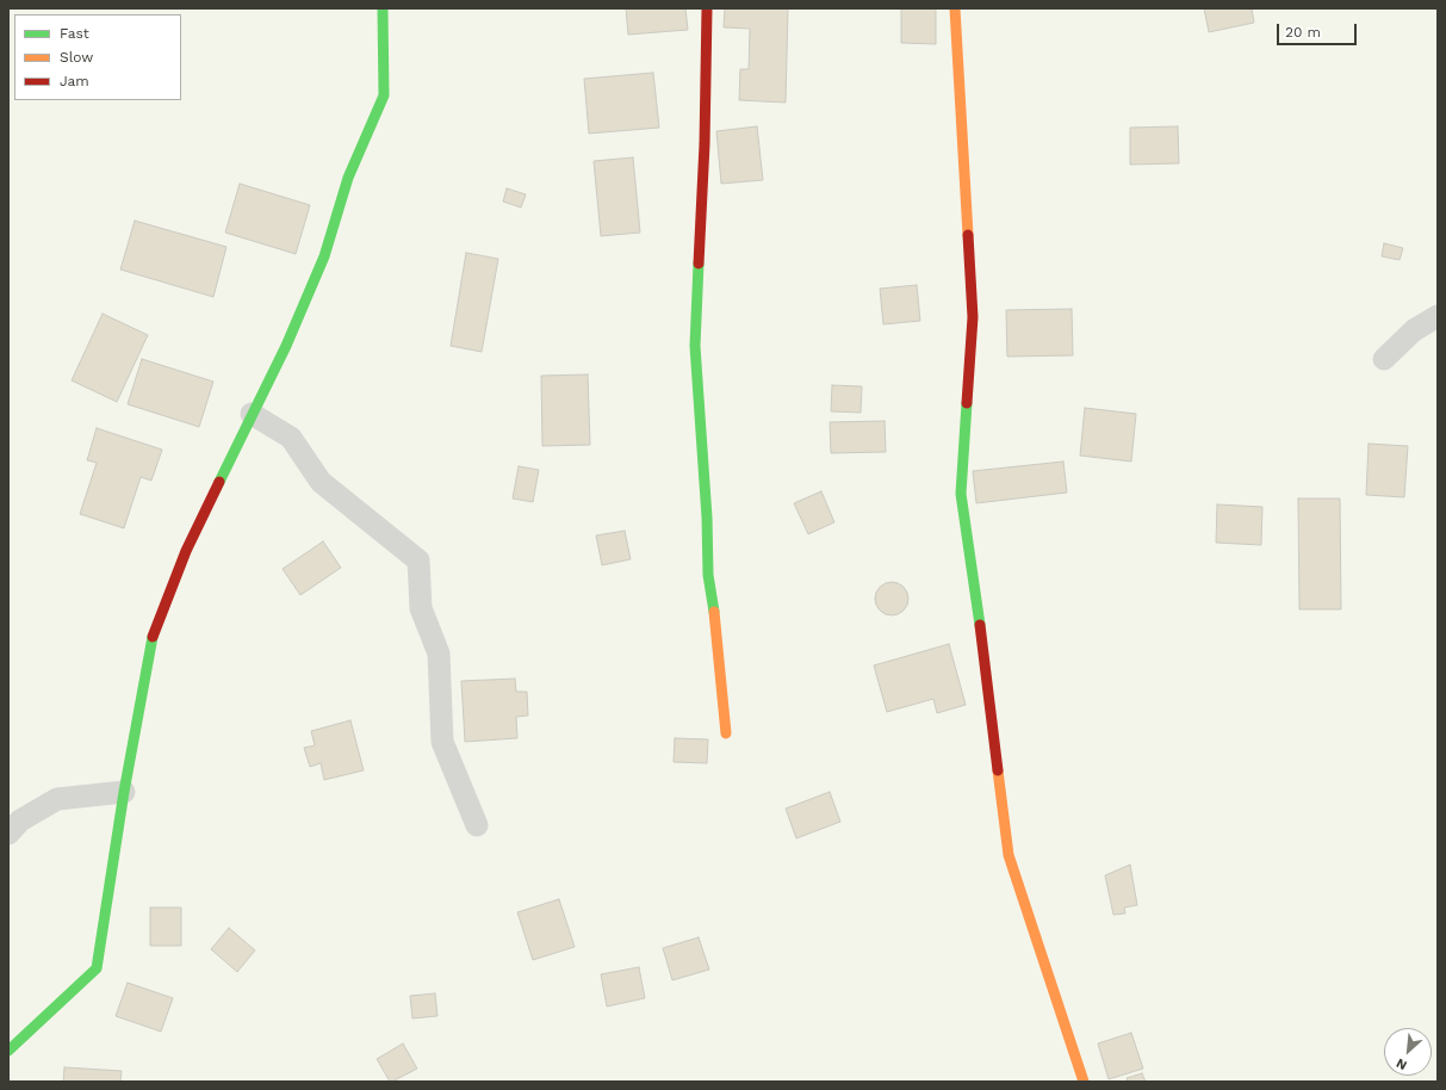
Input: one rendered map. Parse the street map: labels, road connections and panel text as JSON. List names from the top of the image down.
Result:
{
  "legend": ["Fast", "Slow", "Jam"],
  "scale_bar": "20 m",
  "north": "bottom left"
}
